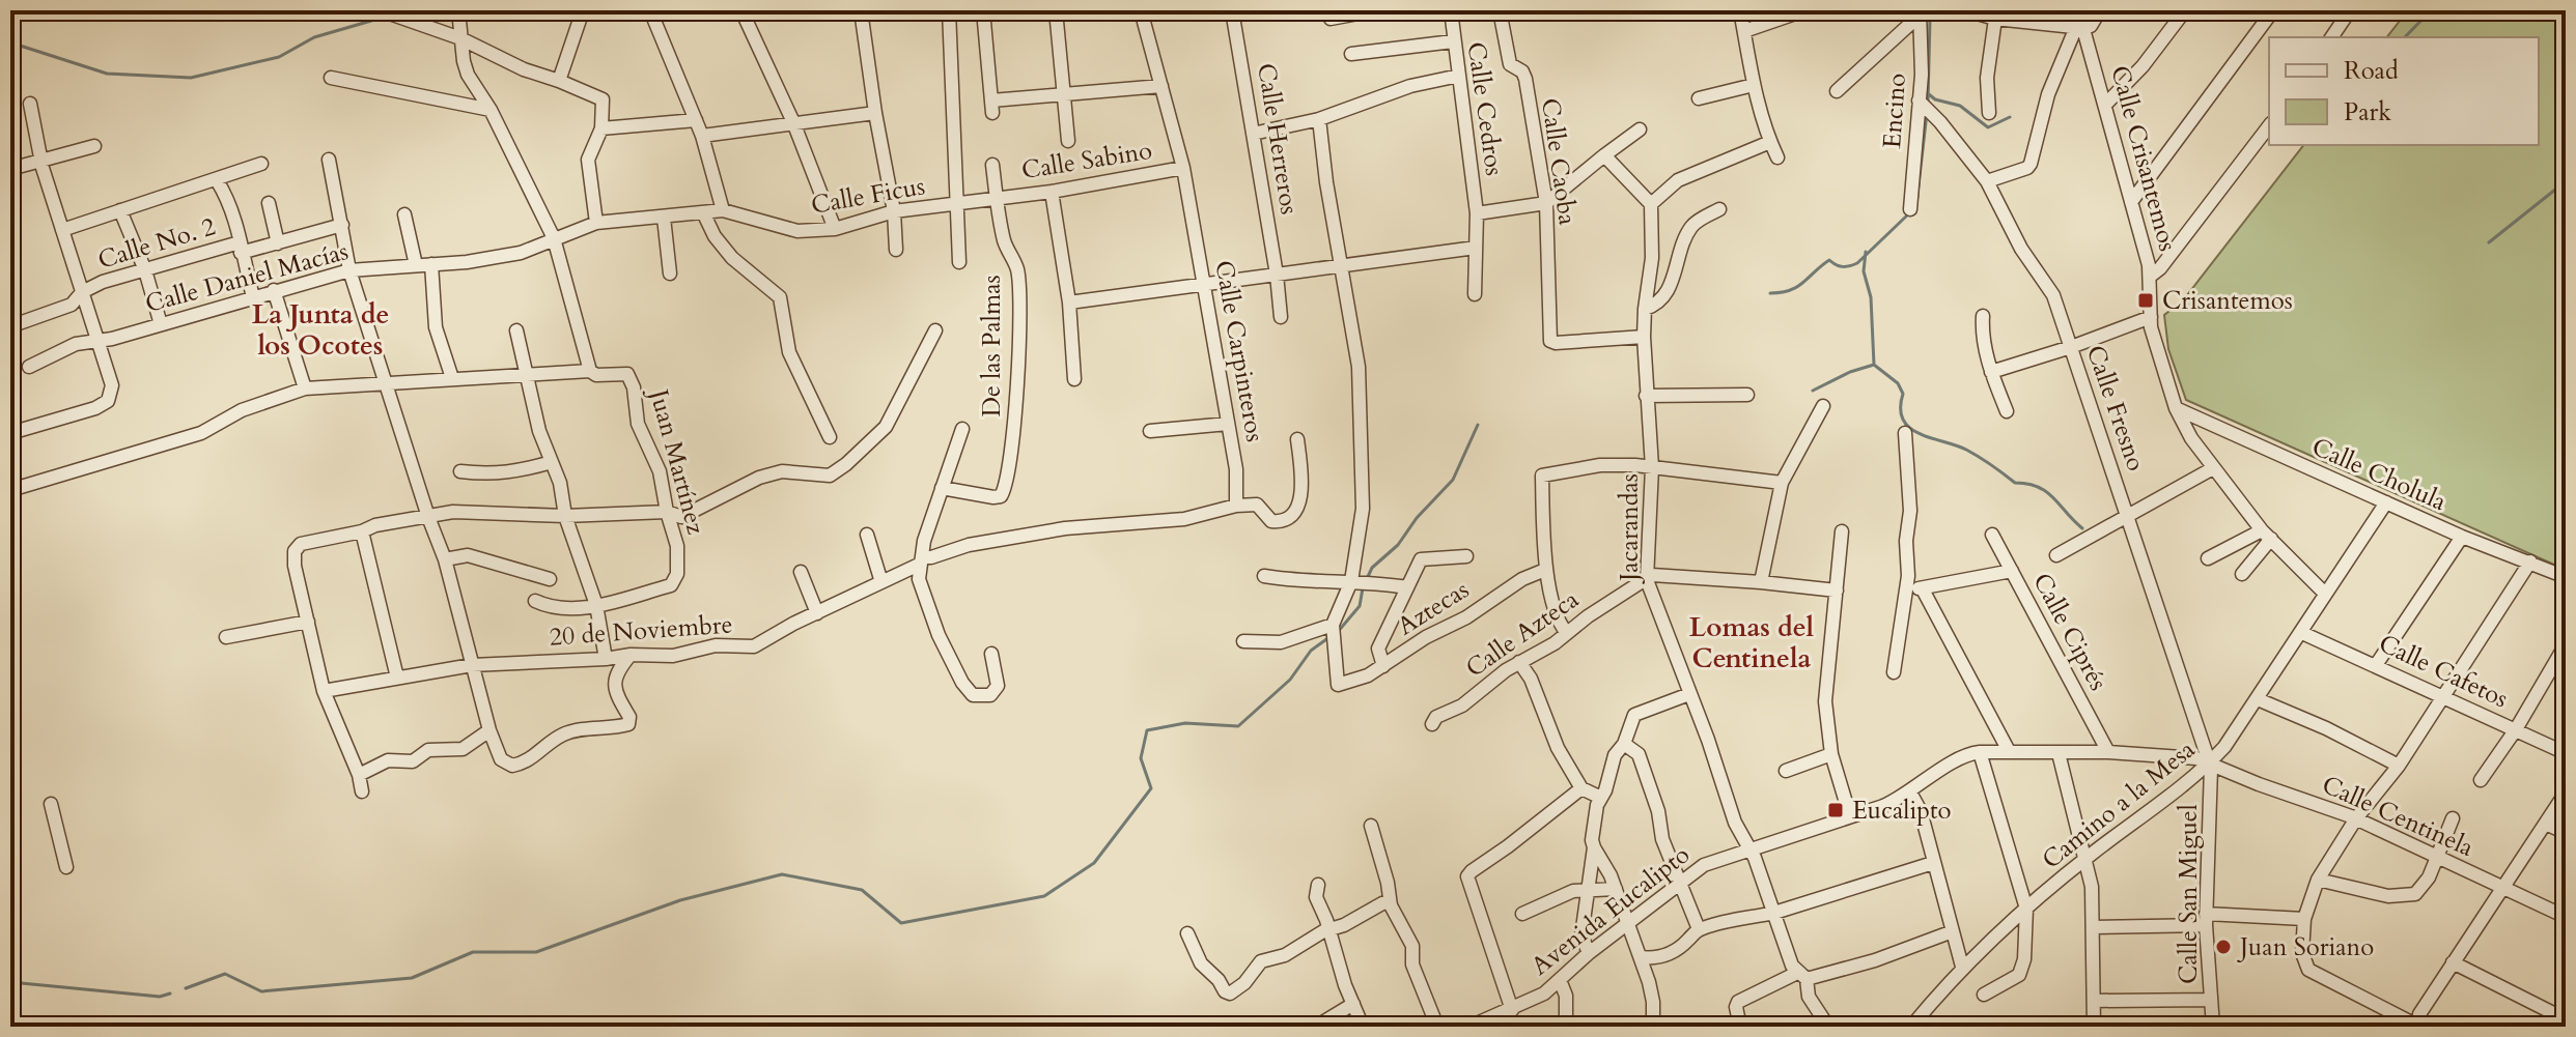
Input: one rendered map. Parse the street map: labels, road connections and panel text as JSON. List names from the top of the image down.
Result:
{
  "streets": {
    "street": [
      "Calle Cedros",
      "Encino",
      "Calle Herreros",
      "Calle Crisantemos",
      "Calle Sabino",
      "Calle Caoba",
      "Calle Ficus",
      "Calle No. 2",
      "Calle Daniel Macías",
      "De las Palmas",
      "Calle Carpinteros",
      "Calle Fresno",
      "Juan Martínez",
      "Calle Cholula",
      "Jacarandas",
      "Aztecas",
      "20 de Noviembre",
      "Calle Ciprés",
      "Calle Azteca",
      "Calle Cafetos",
      "Camino a la Mesa",
      "Calle Centinela",
      "Calle San Miguel",
      "Avenida Eucalipto"
    ]
  },
  "crossings": [
    ["Encino", "Calle Fresno"],
    ["Calle Crisantemos", "Calle Cholula"],
    ["Calle Crisantemos", "Camino a la Mesa"],
    ["Calle Sabino", "Calle Ficus"],
    ["Calle Sabino", "De las Palmas"],
    ["Calle Sabino", "Calle Carpinteros"],
    ["Calle Caoba", "Jacarandas"],
    ["Calle Ficus", "Calle Daniel Macías"],
    ["Calle Ficus", "De las Palmas"],
    ["Calle No. 2", "Calle Daniel Macías"],
    ["Calle Carpinteros", "20 de Noviembre"],
    ["Calle Fresno", "Camino a la Mesa"],
    ["Calle Fresno", "Calle Centinela"],
    ["Calle Fresno", "Calle San Miguel"],
    ["Calle Fresno", "Avenida Eucalipto"],
    ["Jacarandas", "Calle Azteca"],
    ["Jacarandas", "Avenida Eucalipto"],
    ["Calle Ciprés", "Avenida Eucalipto"],
    ["Calle Cafetos", "Camino a la Mesa"],
    ["Camino a la Mesa", "Calle Centinela"],
    ["Camino a la Mesa", "Calle San Miguel"],
    ["Camino a la Mesa", "Avenida Eucalipto"],
    ["Calle Centinela", "Calle San Miguel"],
    ["Calle Centinela", "Avenida Eucalipto"],
    ["Calle San Miguel", "Avenida Eucalipto"]
  ],
  "districts": ["La Junta de los Ocotes", "Lomas del Centinela"],
  "places": {
    "transit": ["Crisantemos", "Eucalipto"],
    "other": ["Juan Soriano"]
  },
  "legend": ["Road", "Park"]
}
